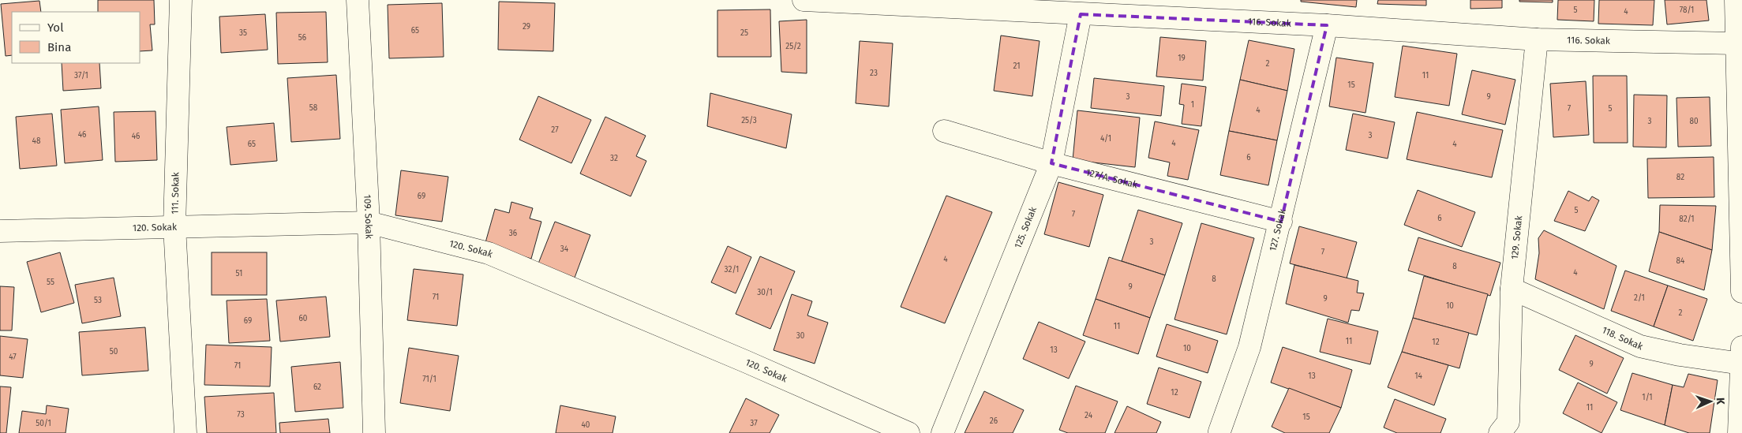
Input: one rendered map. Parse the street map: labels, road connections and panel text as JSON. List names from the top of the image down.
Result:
{
  "streets": {
    "street": [
      "116. Sokak",
      "127/A. Sokak",
      "111. Sokak",
      "109. Sokak",
      "120. Sokak",
      "125. Sokak",
      "127. Sokak",
      "129. Sokak",
      "118. Sokak"
    ]
  },
  "crossings": [
    ["116. Sokak", "125. Sokak"],
    ["116. Sokak", "127. Sokak"],
    ["116. Sokak", "129. Sokak"],
    ["127/A. Sokak", "125. Sokak"],
    ["127/A. Sokak", "127. Sokak"],
    ["111. Sokak", "120. Sokak"],
    ["109. Sokak", "120. Sokak"],
    ["129. Sokak", "118. Sokak"]
  ],
  "house_numbers": [
    "5",
    "78/1",
    "4",
    "29",
    "65",
    "35",
    "25",
    "56",
    "25/2",
    "19",
    "2",
    "21",
    "23",
    "37/1",
    "11",
    "15",
    "3",
    "9",
    "1",
    "58",
    "7",
    "5",
    "4",
    "25/3",
    "3",
    "80",
    "27",
    "46",
    "3",
    "46",
    "4/1",
    "48",
    "4",
    "65",
    "4",
    "6",
    "32",
    "82",
    "69",
    "5",
    "7",
    "6",
    "82/1",
    "36",
    "3",
    "34",
    "7",
    "4",
    "84",
    "8",
    "32/1",
    "4",
    "51",
    "8",
    "55",
    "9",
    "30/1",
    "71",
    "2/1",
    "9",
    "53",
    "10",
    "2",
    "60",
    "69",
    "11",
    "30",
    "11",
    "12",
    "10",
    "13",
    "50",
    "47",
    "9",
    "71",
    "13",
    "14",
    "71/1",
    "62",
    "12",
    "1/1",
    "11",
    "73",
    "24",
    "15",
    "26",
    "50/1",
    "37",
    "40"
  ],
  "legend": ["Yol", "Bina"],
  "north": "right"
}
